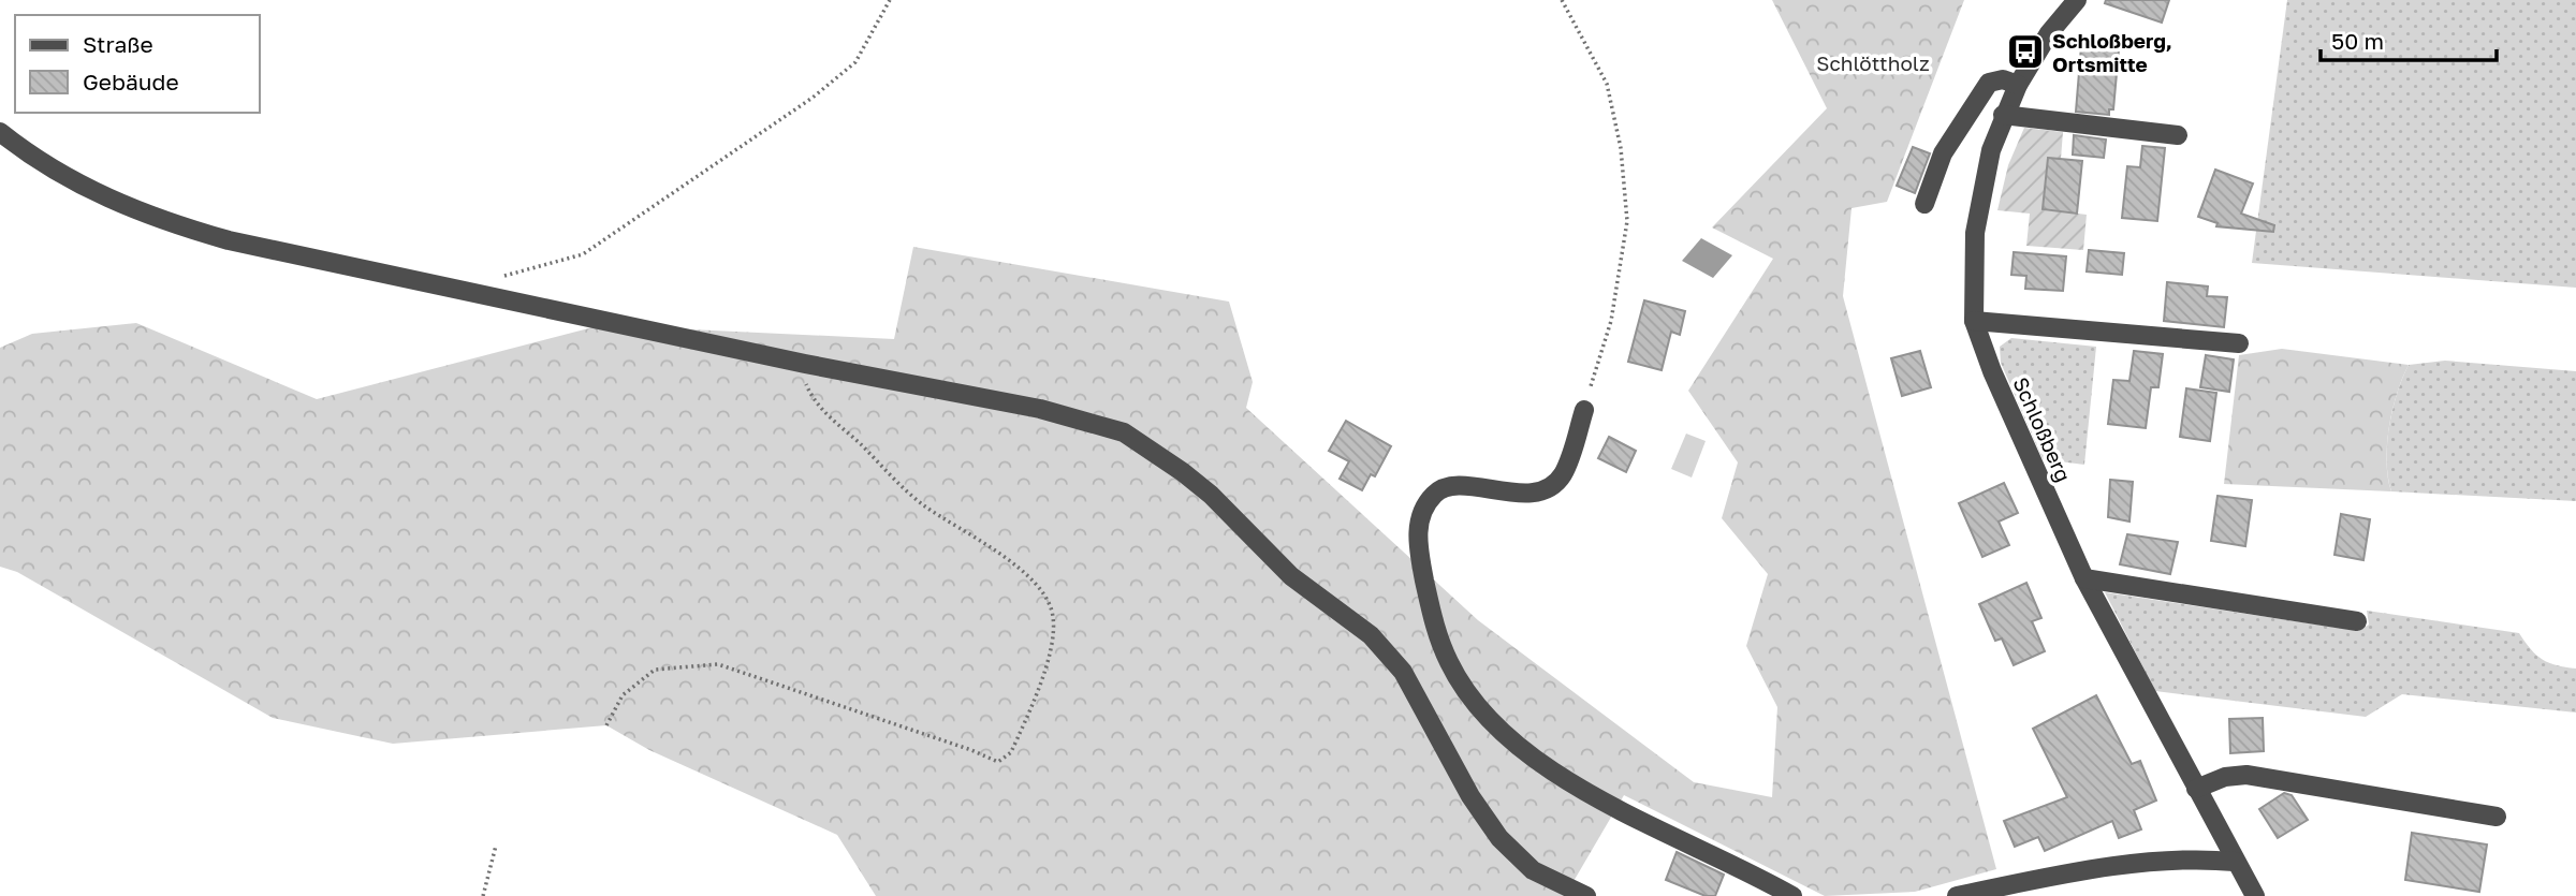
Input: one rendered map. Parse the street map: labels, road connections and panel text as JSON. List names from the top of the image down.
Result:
{
  "streets": {
    "street": ["Schloßberg"]
  },
  "parks": ["Schlöttholz"],
  "places": {
    "bus stop": ["Schloßberg, Ortsmitte"]
  },
  "legend": ["Straße", "Gebäude"],
  "scale_bar": "50 m"
}
